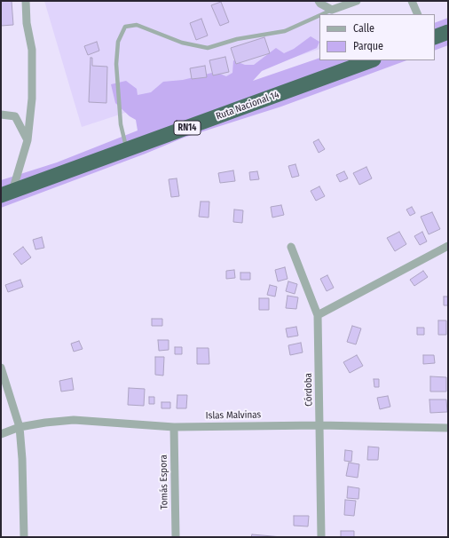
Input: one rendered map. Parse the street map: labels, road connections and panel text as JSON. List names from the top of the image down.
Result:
{
  "streets": {
    "highway": ["Ruta Nacional 14", "RN14"],
    "street": ["Córdoba", "Islas Malvinas", "Tomás Espora"]
  },
  "crossings": [
    ["Córdoba", "Islas Malvinas"],
    ["Islas Malvinas", "Tomás Espora"]
  ],
  "legend": ["Calle", "Parque"]
}
